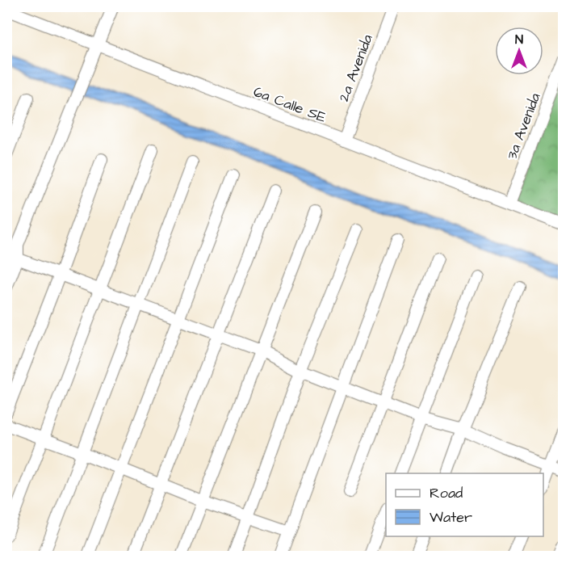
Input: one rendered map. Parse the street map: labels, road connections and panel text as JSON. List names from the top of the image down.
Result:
{
  "streets": {
    "street": ["2a Avenida", "6a Calle SE", "3a Avenida"]
  },
  "crossings": [
    ["2a Avenida", "6a Calle SE"],
    ["6a Calle SE", "3a Avenida"]
  ],
  "legend": ["Road", "Water"],
  "north": "top"
}
